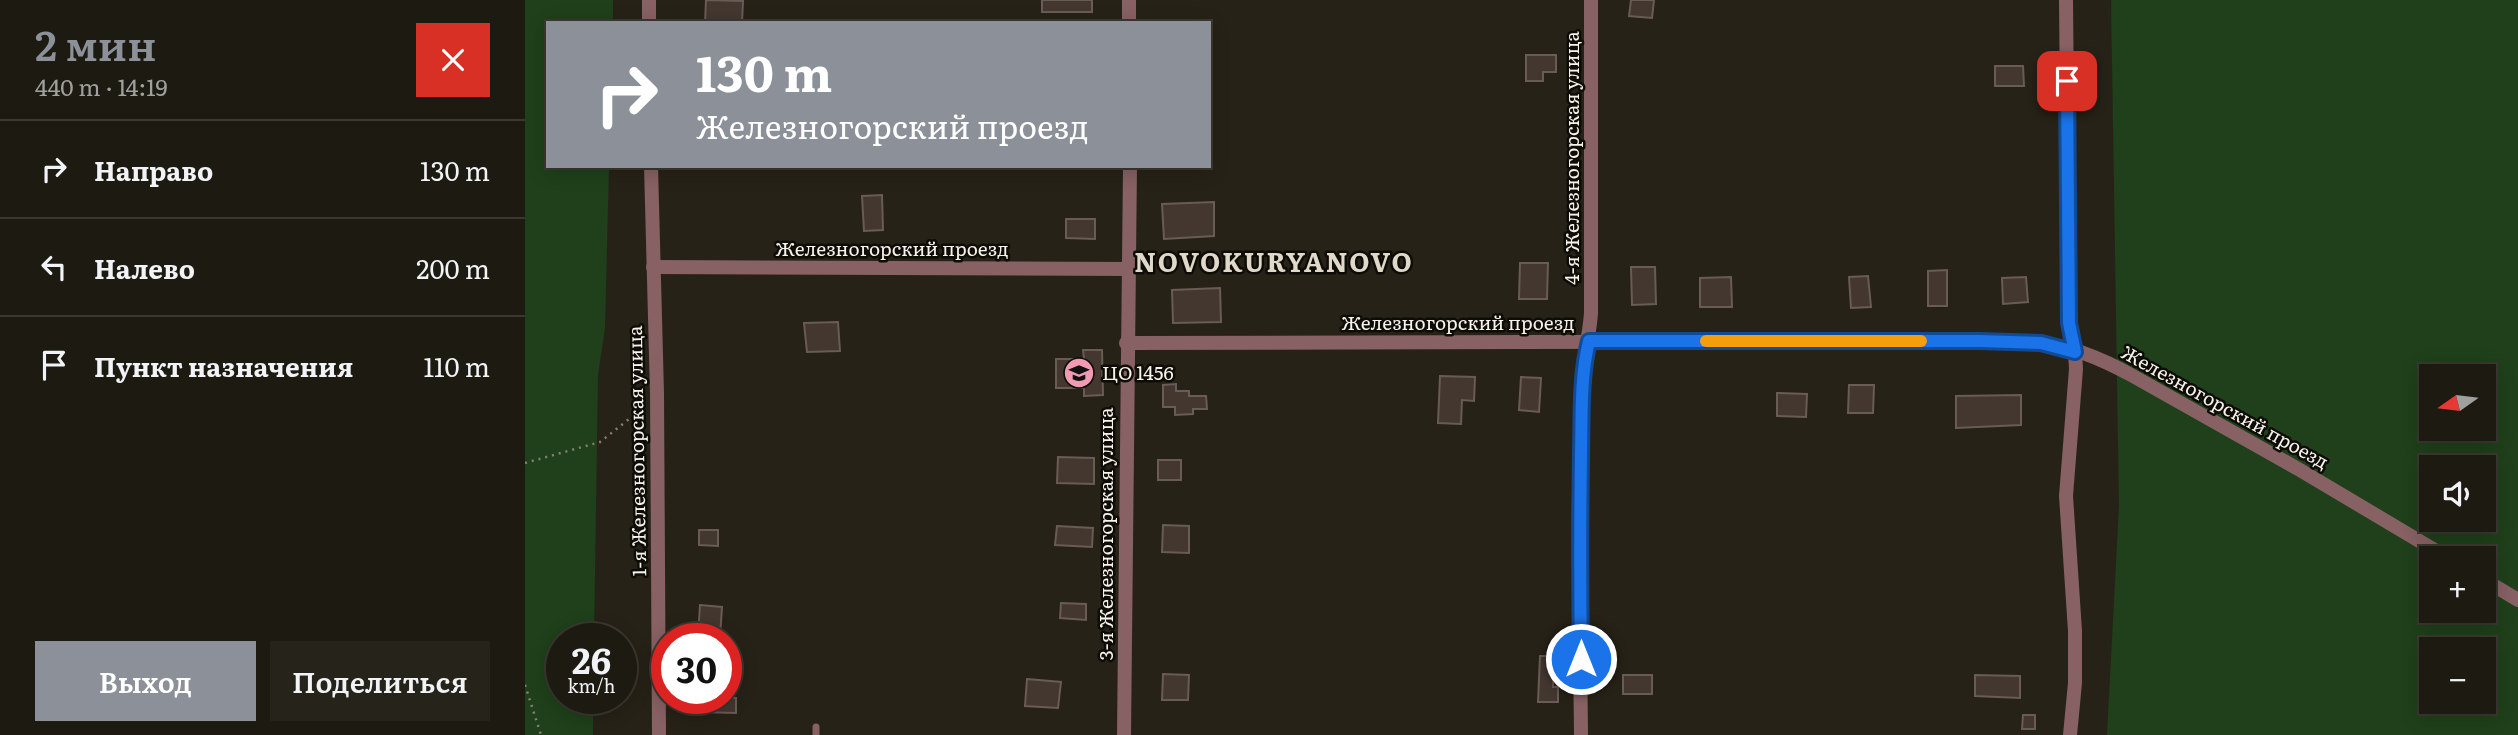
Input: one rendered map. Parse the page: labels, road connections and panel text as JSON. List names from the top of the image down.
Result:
{
  "streets": {
    "street": [
      "4-я Железногорская улица",
      "Железногорский проезд",
      "1-я Железногорская улица",
      "3-я Железногорская улица"
    ]
  },
  "crossings": [
    ["4-я Железногорская улица", "Железногорский проезд"],
    ["Железногорский проезд", "1-я Железногорская улица"],
    ["Железногорский проезд", "3-я Железногорская улица"]
  ],
  "districts": ["NOVOKURYANOVO"],
  "places": {
    "school or university": ["ЦО 1456"]
  },
  "north": "left",
  "page": {
    "heading": ["2 мин", "440 m · 14:19"],
    "turn": ["130 m", "Железногорский проезд"],
    "list": [
      {
        "name": "Направо",
        "value": "130 m"
      },
      {
        "name": "Налево",
        "value": "200 m"
      },
      {
        "name": "Пункт назначения",
        "value": "110 m"
      }
    ],
    "map_buttons": ["+", "−"],
    "speed": "26 km/h",
    "limit": "30",
    "buttons": ["Выход", "Поделиться"]
  }
}
